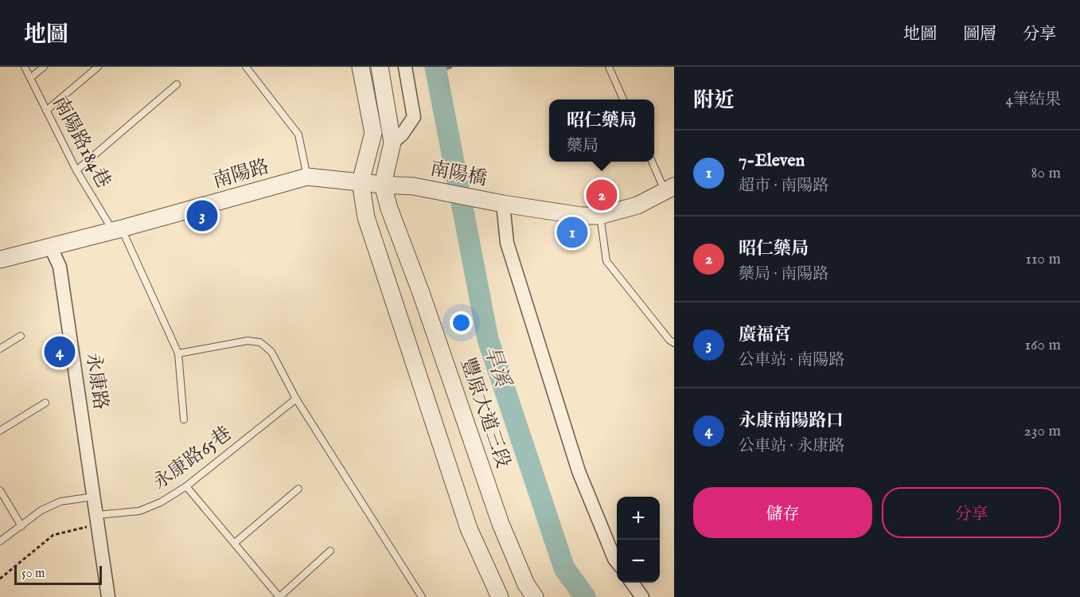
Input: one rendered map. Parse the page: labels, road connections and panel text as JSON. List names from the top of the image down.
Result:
{
  "streets": {
    "street": [
      "南陽路",
      "南陽橋",
      "永康路",
      "豐原大道三段"
    ],
    "lane": ["南陽路184巷", "永康路65巷"]
  },
  "crossings": [
    ["南陽路184巷", "南陽路"],
    ["南陽路", "南陽橋"],
    ["南陽路", "永康路"],
    ["南陽路", "豐原大道三段"],
    ["永康路", "永康路65巷"]
  ],
  "water": ["旱溪"],
  "scale_bar": "50 m",
  "page": {
    "header": "地圖",
    "nav": ["地圖", "圖層", "分享"],
    "heading": ["附近", "4筆結果"],
    "popup": ["昭仁藥局", "藥局"],
    "list": [
      {
        "mark": "1",
        "name": "7-Eleven",
        "note": "超市 · 南陽路",
        "value": "80 m"
      },
      {
        "mark": "2",
        "name": "昭仁藥局",
        "note": "藥局 · 南陽路",
        "value": "110 m"
      },
      {
        "mark": "3",
        "name": "廣福宮",
        "note": "公車站 · 南陽路",
        "value": "160 m"
      },
      {
        "mark": "4",
        "name": "永康南陽路口",
        "note": "公車站 · 永康路",
        "value": "230 m"
      }
    ],
    "pins": [
      "2",
      "3",
      "1",
      "4"
    ],
    "buttons": ["儲存", "分享"],
    "map_buttons": ["+", "−"],
    "scale": "50 m"
  }
}
